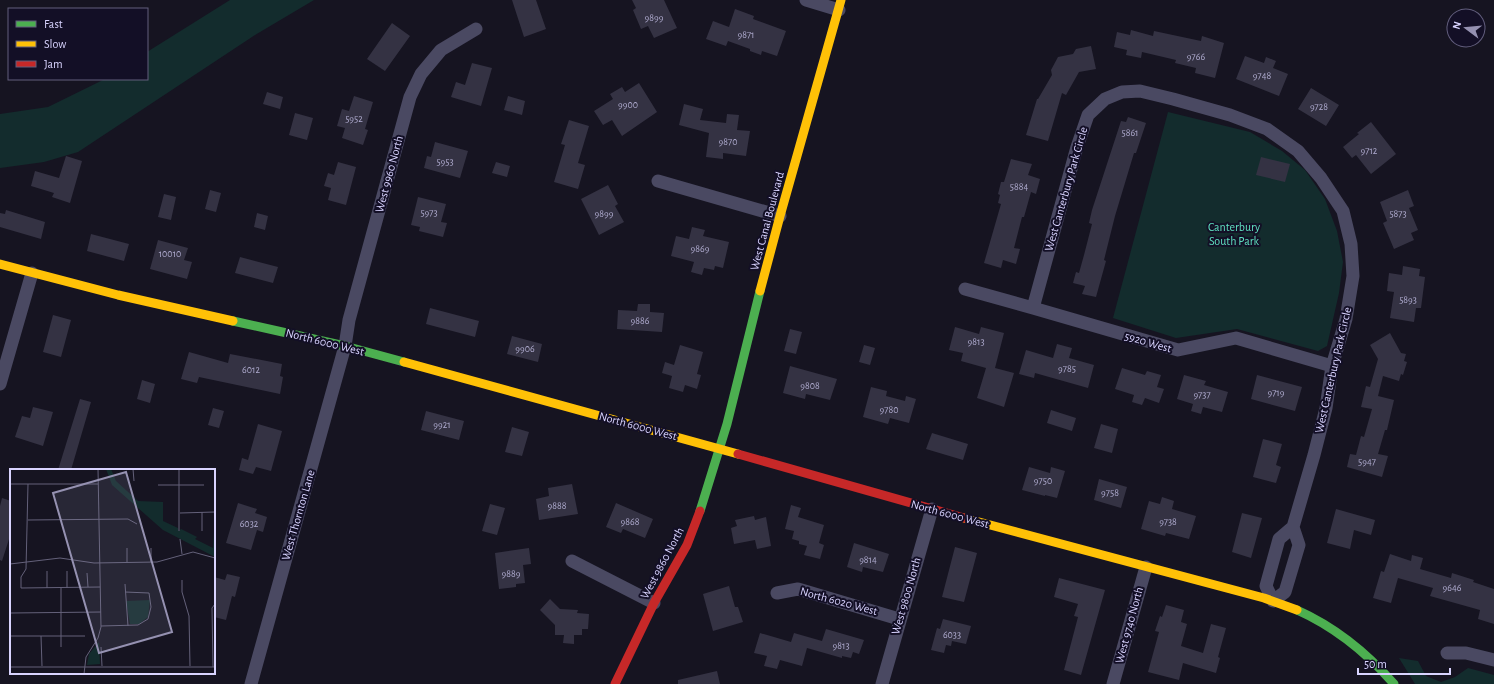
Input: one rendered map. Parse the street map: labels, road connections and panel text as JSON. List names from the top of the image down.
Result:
{
  "streets": {
    "street": [
      "West 9960 North",
      "West Canterbury Park Circle",
      "West Canal Boulevard",
      "North 6000 West",
      "5920 West",
      "West Thornton Lane",
      "West 9860 North",
      "West 9800 North",
      "North 6020 West",
      "West 9740 North"
    ]
  },
  "crossings": [
    ["West 9960 North", "North 6000 West"],
    ["West 9960 North", "West Thornton Lane"],
    ["West Canterbury Park Circle", "5920 West"],
    ["West Canal Boulevard", "North 6000 West"],
    ["West Canal Boulevard", "West 9860 North"],
    ["North 6000 West", "West Thornton Lane"],
    ["North 6000 West", "West 9860 North"],
    ["North 6000 West", "West 9800 North"],
    ["North 6000 West", "West 9740 North"],
    ["West 9800 North", "North 6020 West"]
  ],
  "parks": ["Canterbury South Park"],
  "house_numbers": [
    "9899",
    "9871",
    "9766",
    "9748",
    "9900",
    "9728",
    "5952",
    "5861",
    "9870",
    "9712",
    "5953",
    "5884",
    "5973",
    "9899",
    "5873",
    "9869",
    "10010",
    "5893",
    "9886",
    "9813",
    "9906",
    "9785",
    "6012",
    "9808",
    "9719",
    "9737",
    "9780",
    "9921",
    "5947",
    "9750",
    "9758",
    "9888",
    "9868",
    "9738",
    "6032",
    "9814",
    "9889",
    "9646",
    "6033",
    "9813"
  ],
  "legend": ["Fast", "Slow", "Jam"],
  "scale_bar": "50 m",
  "north": "left"
}
